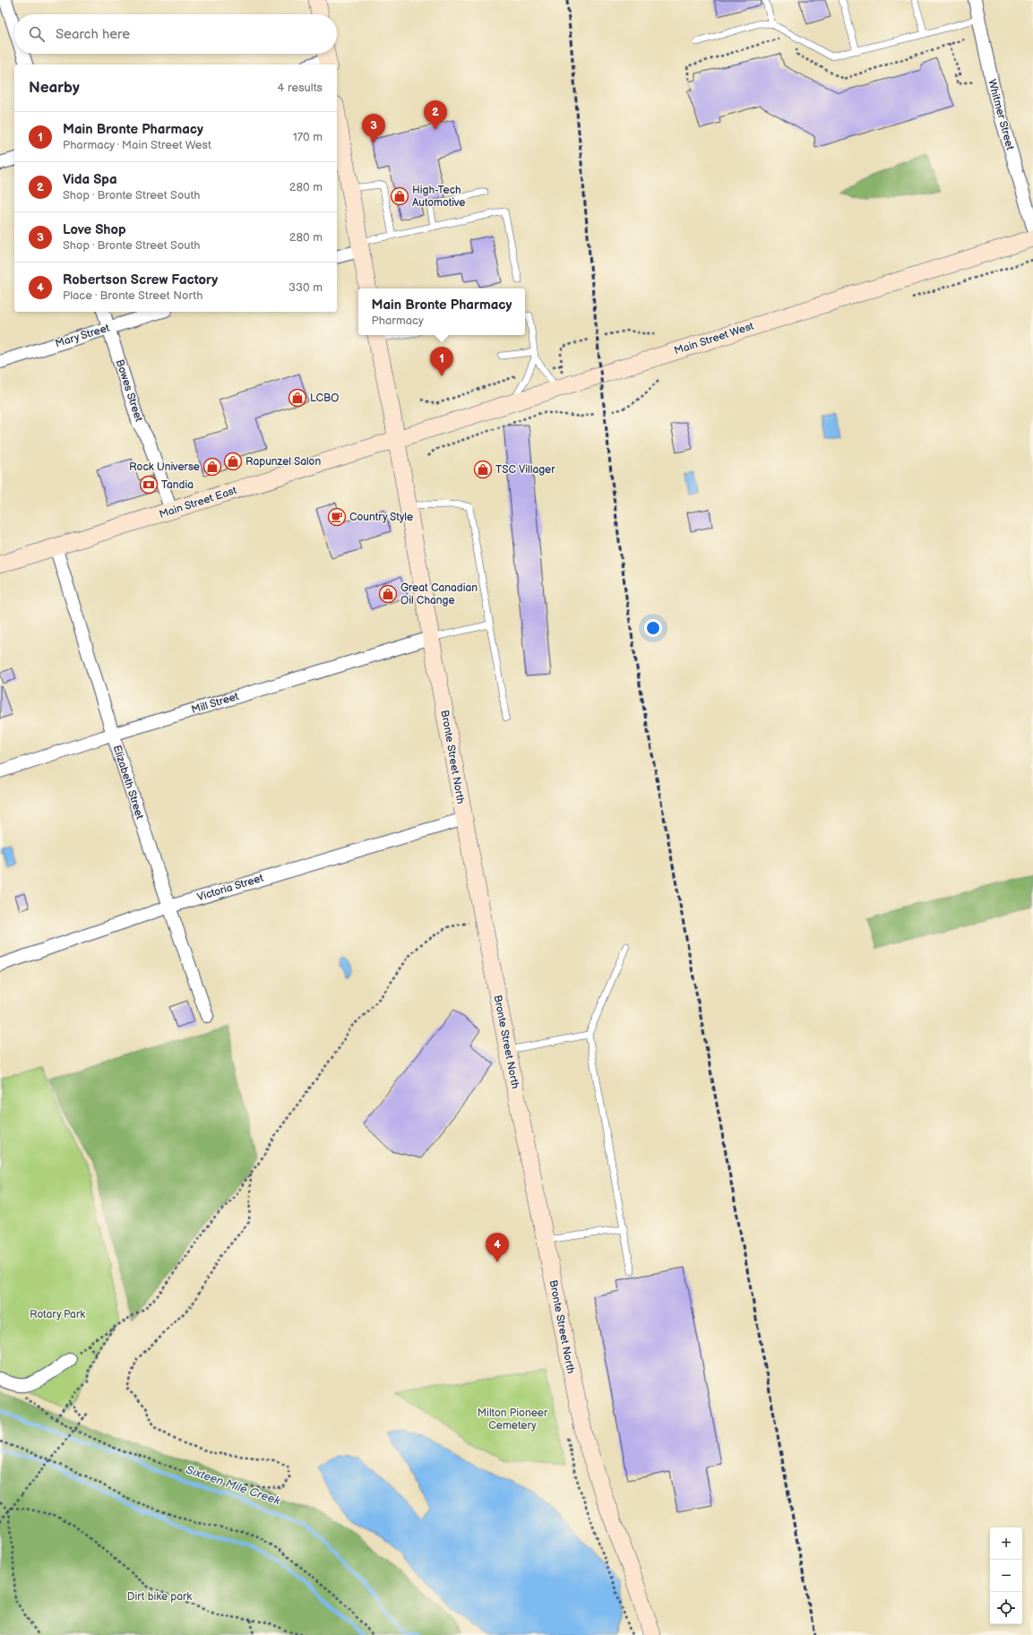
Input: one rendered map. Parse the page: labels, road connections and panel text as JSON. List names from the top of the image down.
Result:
{
  "streets": {
    "main road": ["Main Street West", "Main Street East", "Bronte Street North"],
    "street": [
      "Whitmer Street",
      "Mary Street",
      "Bowes Street",
      "Mill Street",
      "Elizabeth Street",
      "Victoria Street"
    ]
  },
  "crossings": [
    ["Mary Street", "Bowes Street"],
    ["Main Street West", "Main Street East"],
    ["Main Street West", "Bronte Street North"],
    ["Bowes Street", "Main Street East"],
    ["Main Street East", "Bronte Street North"],
    ["Main Street East", "Elizabeth Street"],
    ["Mill Street", "Bronte Street North"],
    ["Mill Street", "Elizabeth Street"],
    ["Bronte Street North", "Victoria Street"],
    ["Elizabeth Street", "Victoria Street"]
  ],
  "water": ["Sixteen Mile Creek"],
  "parks": ["Rotary Park", "Milton Pioneer Cemetery", "Dirt bike park"],
  "places": {
    "shop": [
      "High-Tech Automotive",
      "LCBO",
      "Rapunzel Salon",
      "Rock Universe",
      "TSC Villager",
      "Great Canadian Oil Change"
    ],
    "bank": ["Tandia"],
    "cafe": ["Country Style"]
  },
  "page": {
    "search": "Search here",
    "heading": ["Nearby", "4 results"],
    "pins": [
      "2",
      "3",
      "1",
      "4"
    ],
    "list": [
      {
        "mark": "1",
        "name": "Main Bronte Pharmacy",
        "note": "Pharmacy · Main Street West",
        "value": "170 m"
      },
      {
        "mark": "2",
        "name": "Vida Spa",
        "note": "Shop · Bronte Street South",
        "value": "280 m"
      },
      {
        "mark": "3",
        "name": "Love Shop",
        "note": "Shop · Bronte Street South",
        "value": "280 m"
      },
      {
        "mark": "4",
        "name": "Robertson Screw Factory",
        "note": "Place · Bronte Street North",
        "value": "330 m"
      }
    ],
    "popup": ["Main Bronte Pharmacy", "Pharmacy"],
    "map_buttons": ["+", "−"]
  }
}
